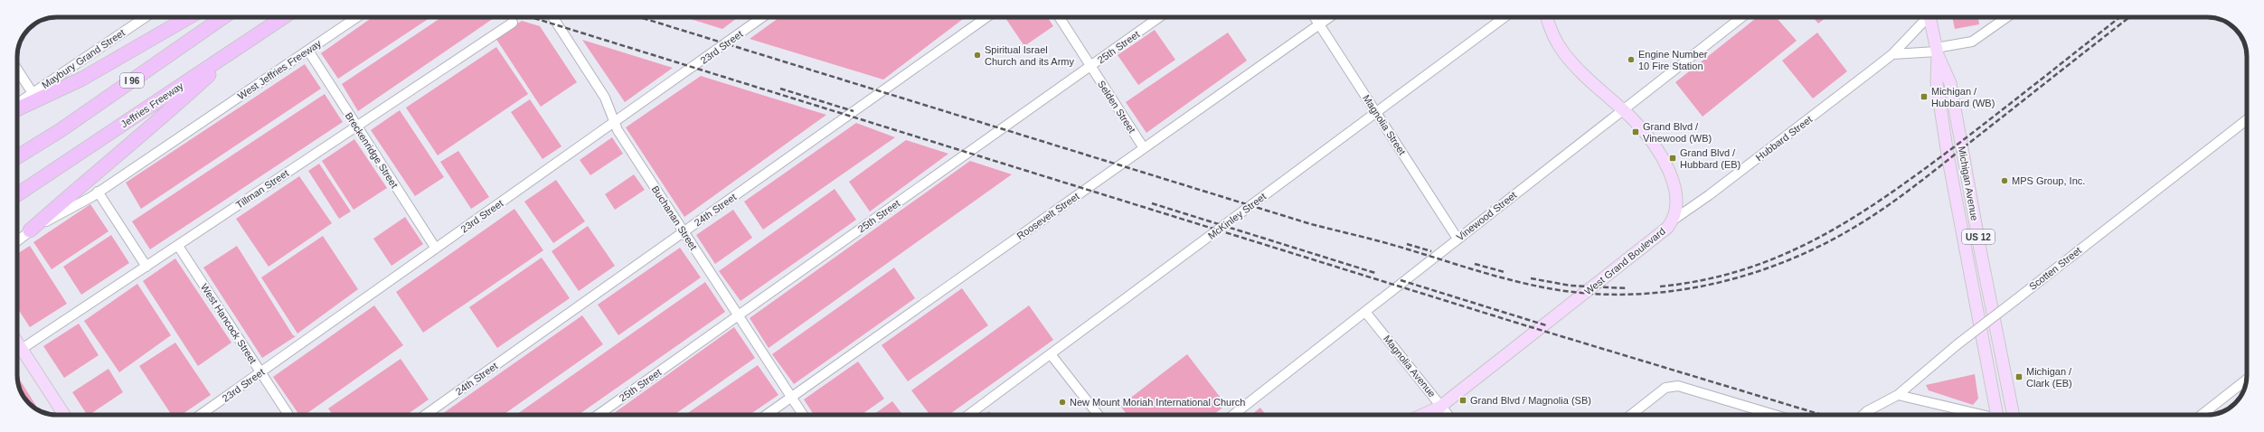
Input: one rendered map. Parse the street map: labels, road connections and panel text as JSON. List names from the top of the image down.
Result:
{
  "streets": {
    "highway": ["I 96", "Jeffries Freeway"],
    "main road": ["Michigan Avenue", "US 12", "West Grand Boulevard"],
    "street": [
      "23rd Street",
      "25th Street",
      "Maybury Grand Street",
      "West Jeffries Freeway",
      "Selden Street",
      "Magnolia Street",
      "Hubbard Street",
      "Breckenridge Street",
      "Tillman Street",
      "24th Street",
      "Roosevelt Street",
      "McKinley Street",
      "Vinewood Street",
      "Buchanan Street",
      "Scotten Street",
      "West Hancock Street",
      "Magnolia Avenue"
    ]
  },
  "crossings": [
    ["23rd Street", "Breckenridge Street"],
    ["23rd Street", "Buchanan Street"],
    ["23rd Street", "West Hancock Street"],
    ["25th Street", "Selden Street"],
    ["25th Street", "Buchanan Street"],
    ["West Jeffries Freeway", "Breckenridge Street"],
    ["Selden Street", "Roosevelt Street"],
    ["Magnolia Street", "Roosevelt Street"],
    ["Magnolia Street", "McKinley Street"],
    ["Magnolia Street", "Vinewood Street"],
    ["Hubbard Street", "West Grand Boulevard"],
    ["Breckenridge Street", "Tillman Street"],
    ["Tillman Street", "West Hancock Street"],
    ["24th Street", "Buchanan Street"],
    ["Roosevelt Street", "Buchanan Street"],
    ["Vinewood Street", "West Grand Boulevard"],
    ["Vinewood Street", "Magnolia Avenue"],
    ["West Grand Boulevard", "Magnolia Avenue"]
  ],
  "places": {
    "other": [
      "Spiritual Israel Church and its Army",
      "Engine Number 10 Fire Station",
      "MPS Group, Inc.",
      "New Mount Moriah International Church"
    ],
    "transit": [
      "Michigan / Hubbard (WB)",
      "Grand Blvd / Vinewood (WB)",
      "Grand Blvd / Hubbard (EB)",
      "Michigan / Clark (EB)",
      "Grand Blvd / Magnolia (SB)"
    ]
  }
}
